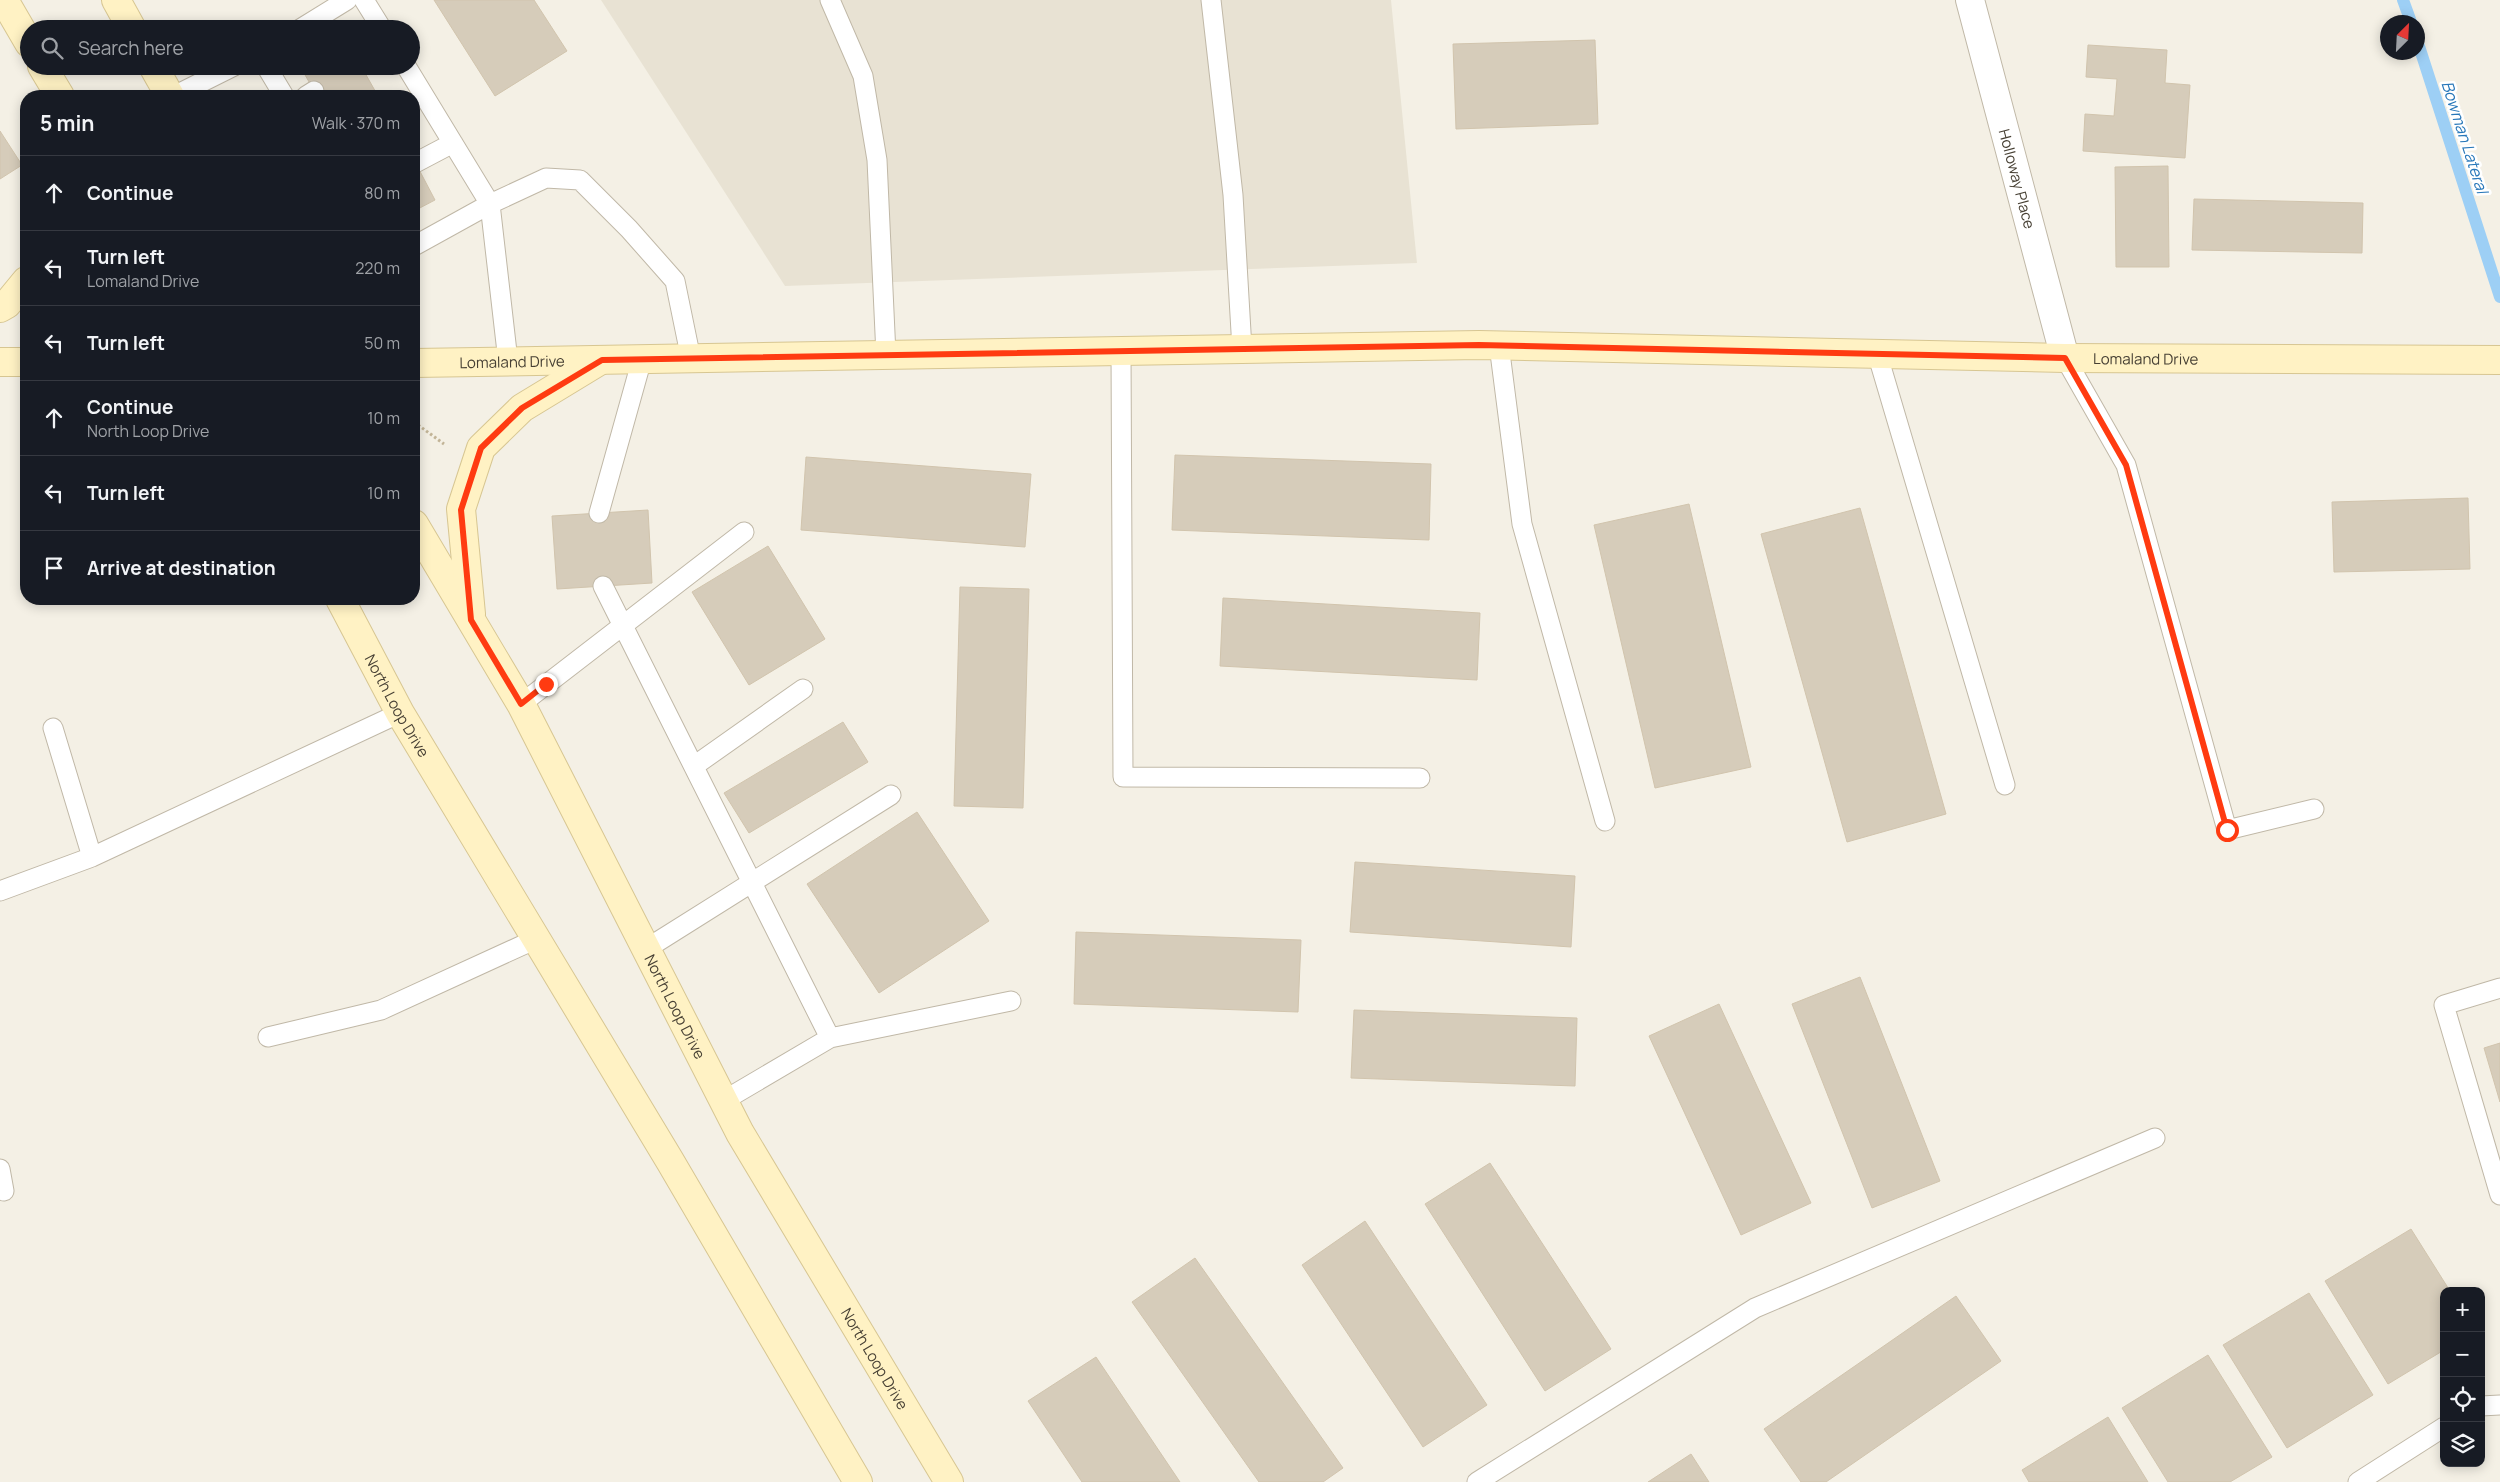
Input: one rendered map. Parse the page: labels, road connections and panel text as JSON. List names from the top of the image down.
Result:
{
  "streets": {
    "main road": ["Lomaland Drive", "North Loop Drive"],
    "street": ["Holloway Place"]
  },
  "crossings": [
    ["Holloway Place", "Lomaland Drive"]
  ],
  "water": ["Bowman Lateral"],
  "north": "top right",
  "page": {
    "search": "Search here",
    "heading": ["5 min", "Walk · 370 m"],
    "list": [
      ["Continue", "80 m"],
      ["Turn left", "Lomaland Drive", "220 m"],
      ["Turn left", "50 m"],
      ["Continue", "North Loop Drive", "10 m"],
      ["Turn left", "10 m"],
      "Arrive at destination"
    ],
    "map_buttons": ["+", "−"]
  }
}
